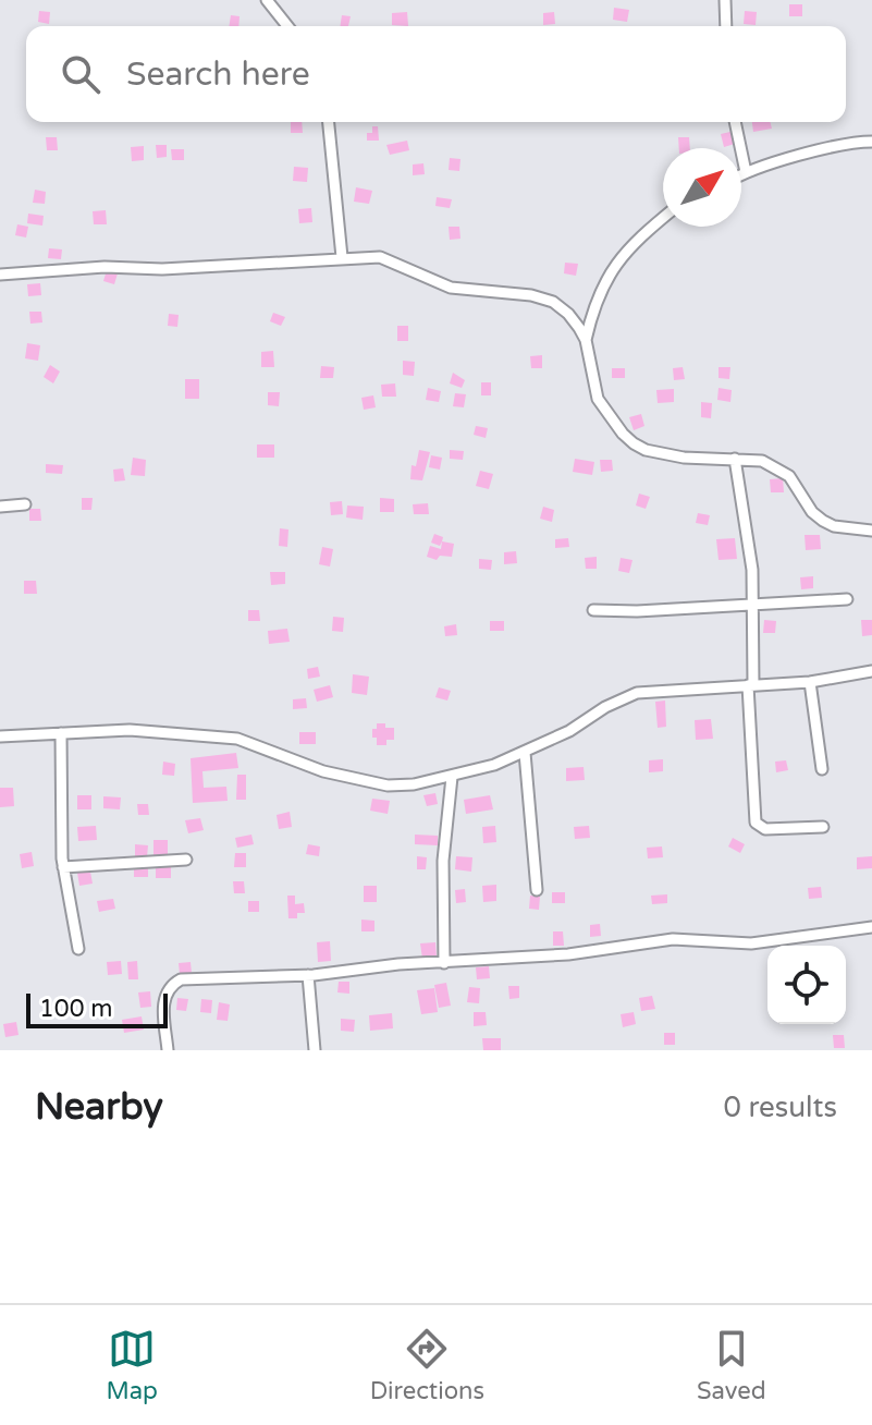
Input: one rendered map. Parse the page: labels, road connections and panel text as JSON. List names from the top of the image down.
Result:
{
  "scale_bar": "100 m",
  "north": "top right",
  "page": {
    "search": "Search here",
    "scale": "100 m",
    "heading": ["Nearby", "0 results"],
    "nav": ["Map", "Directions", "Saved"]
  }
}
